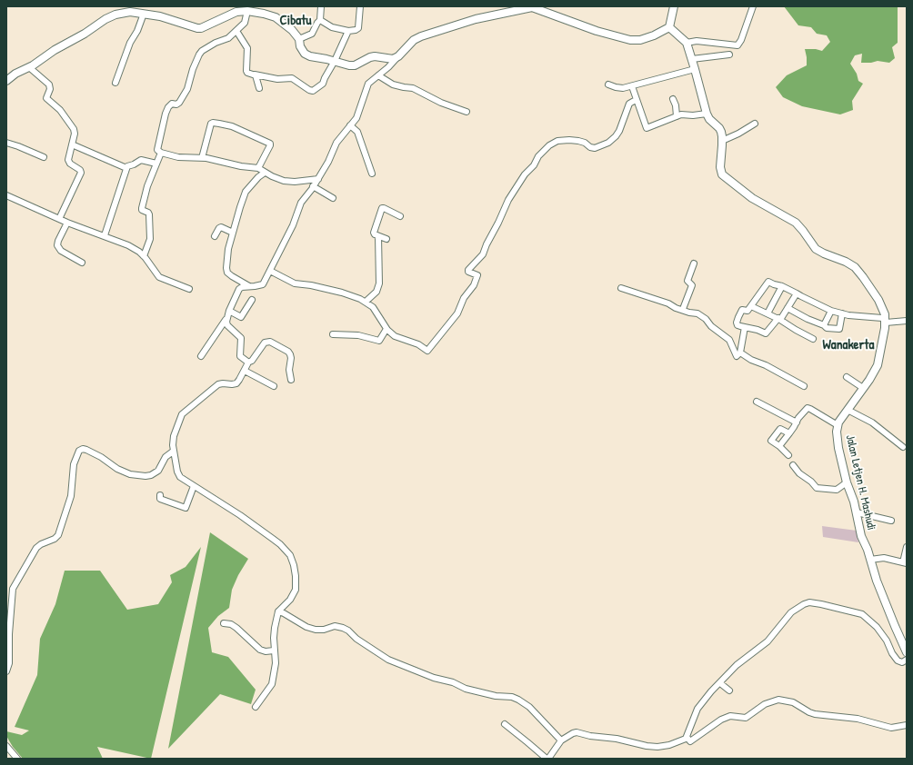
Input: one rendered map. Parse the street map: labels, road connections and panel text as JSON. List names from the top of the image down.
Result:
{
  "streets": {
    "main road": ["Jalan Letjen H. Mashudi"]
  },
  "districts": ["Cibatu", "Wanakerta"]
}
